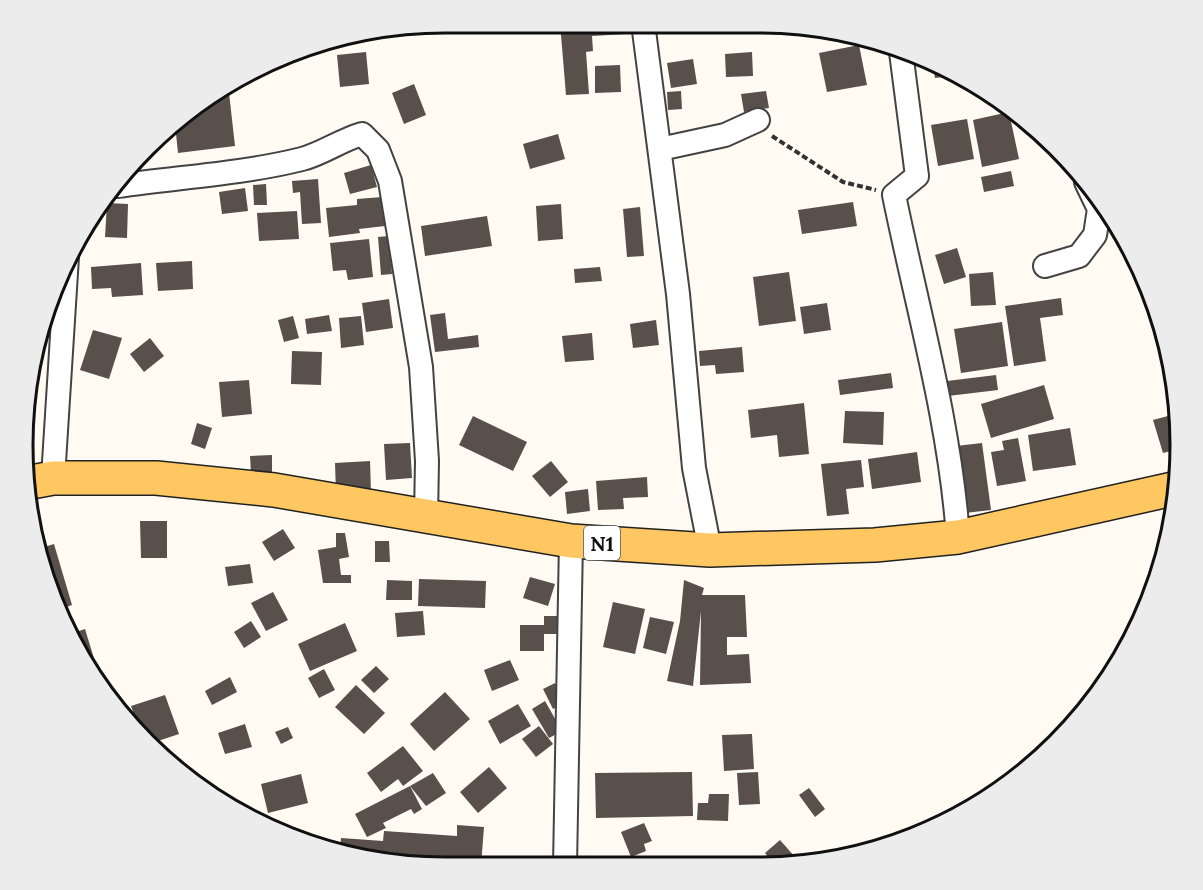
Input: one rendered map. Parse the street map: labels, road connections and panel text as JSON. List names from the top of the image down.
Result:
{
  "streets": {
    "main road": ["N1"]
  }
}
